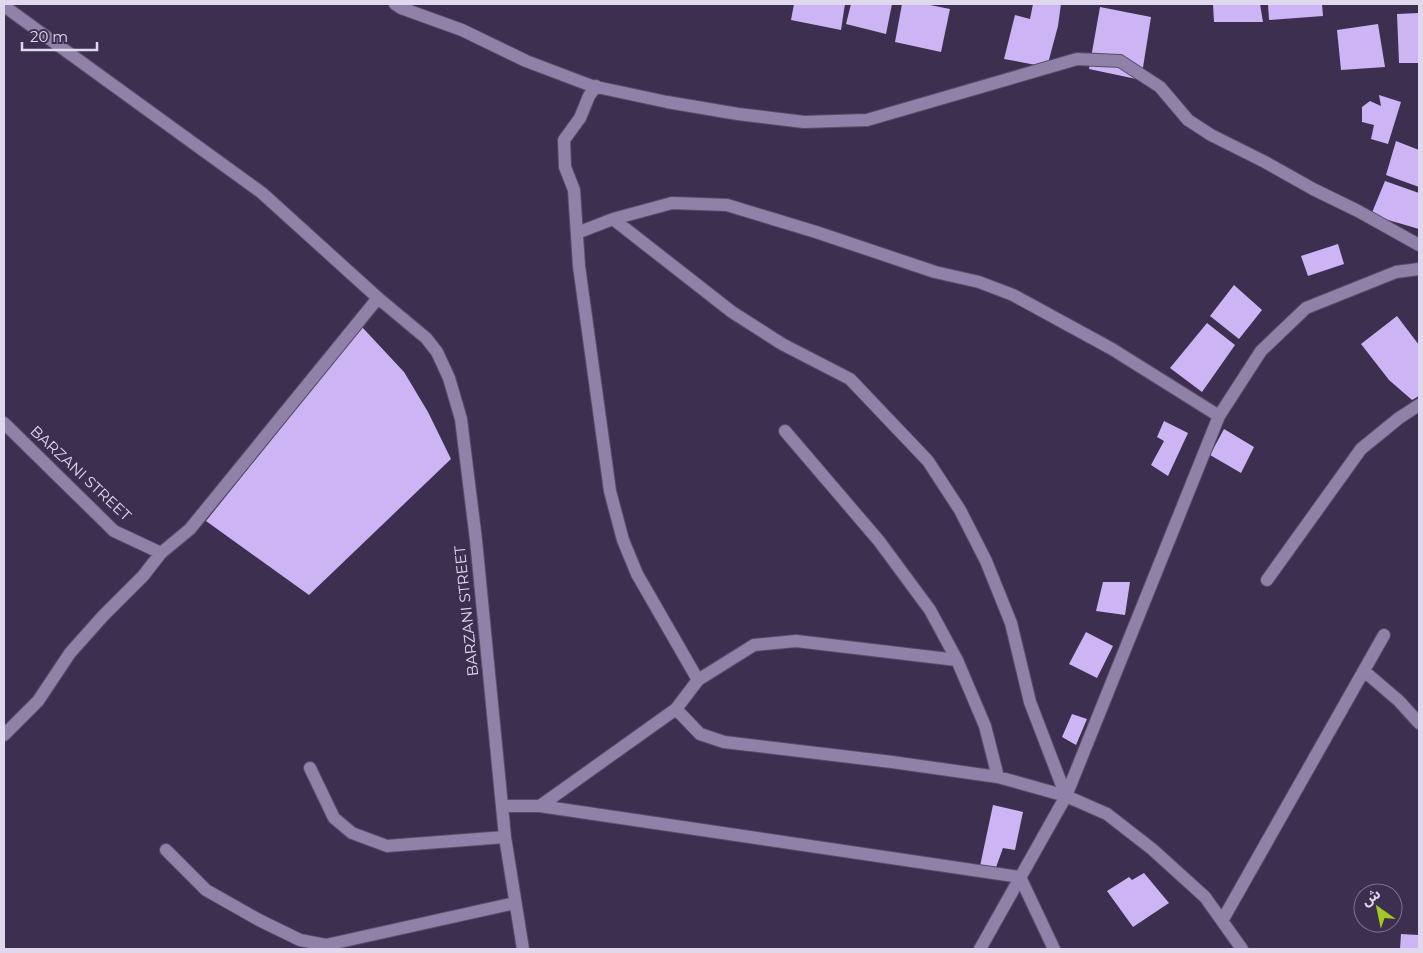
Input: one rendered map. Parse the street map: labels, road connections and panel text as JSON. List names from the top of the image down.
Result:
{
  "streets": {
    "street": ["BARZANI STREET"]
  },
  "scale_bar": "20 m",
  "north": "top left"
}
